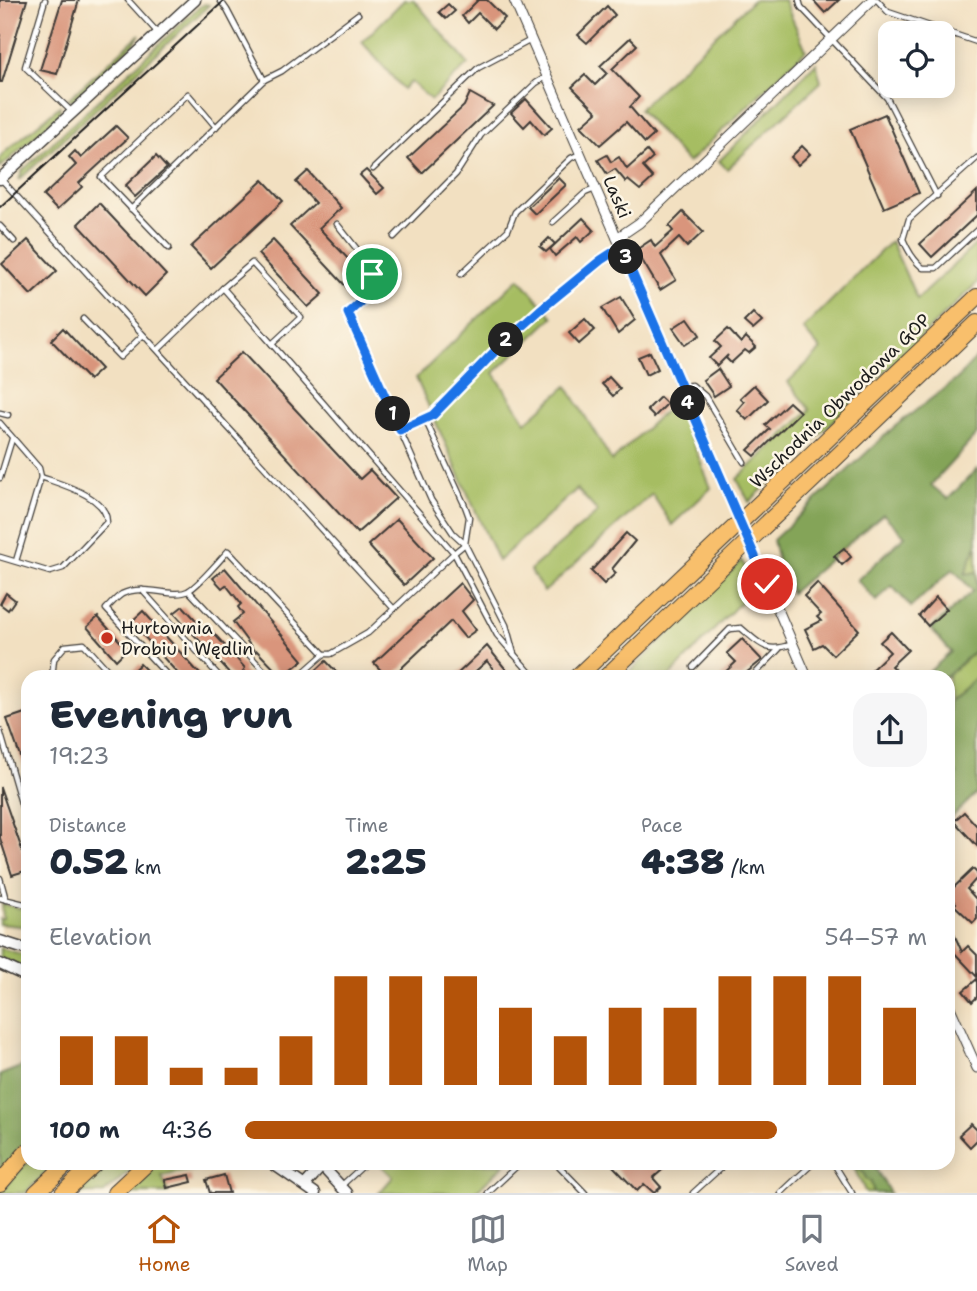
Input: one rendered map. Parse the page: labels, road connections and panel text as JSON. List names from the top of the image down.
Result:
{
  "streets": {
    "highway": ["Wschodnia Obwodowa GOP"],
    "street": ["Laski"]
  },
  "places": ["Hurtownia Drobiu i Wędlin"],
  "page": {
    "pins": [
      "3",
      "2",
      "4",
      "1"
    ],
    "heading": ["Evening run", "19:23"],
    "stats": [
      ["Distance", "0.52 km"],
      ["Time", "2:25"],
      ["Pace", "4:38 /km"]
    ],
    "chart": ["Elevation", "54–57 m"],
    "list": [
      {
        "name": "100 m",
        "note": "4:36"
      }
    ],
    "tabs": ["Home", "Map", "Saved"]
  }
}
